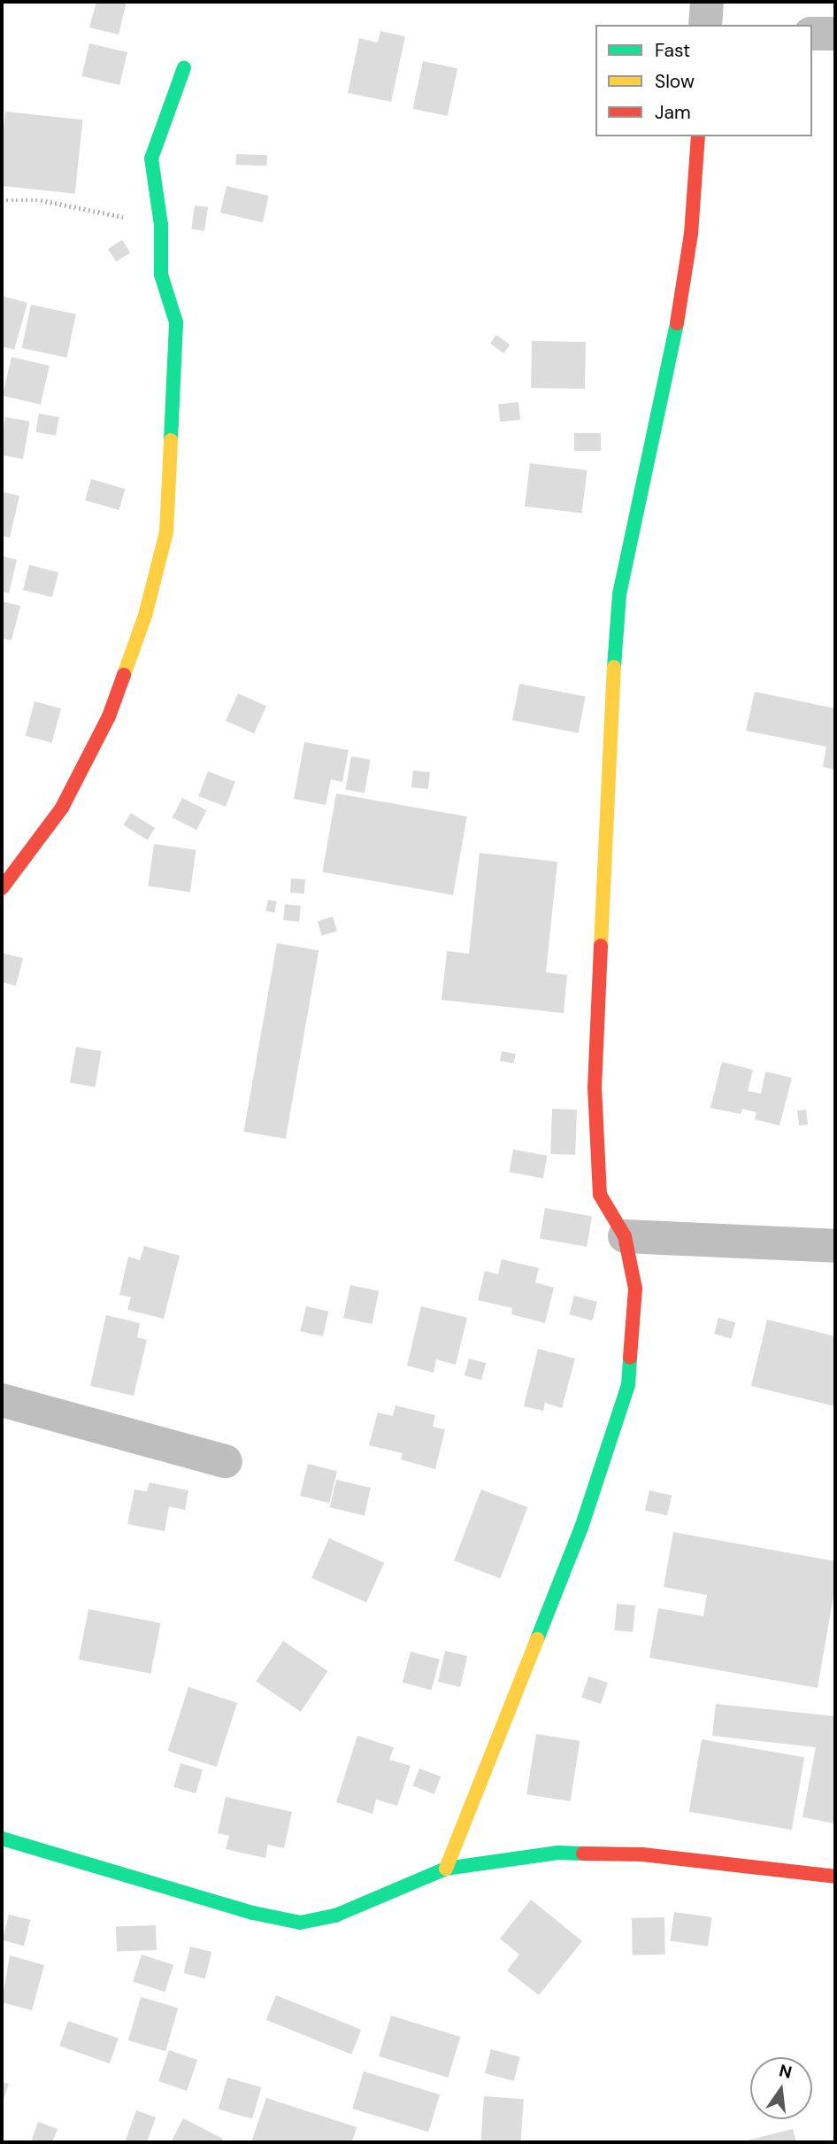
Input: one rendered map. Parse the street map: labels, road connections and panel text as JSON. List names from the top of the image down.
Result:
{
  "legend": ["Fast", "Slow", "Jam"],
  "north": "top"
}
